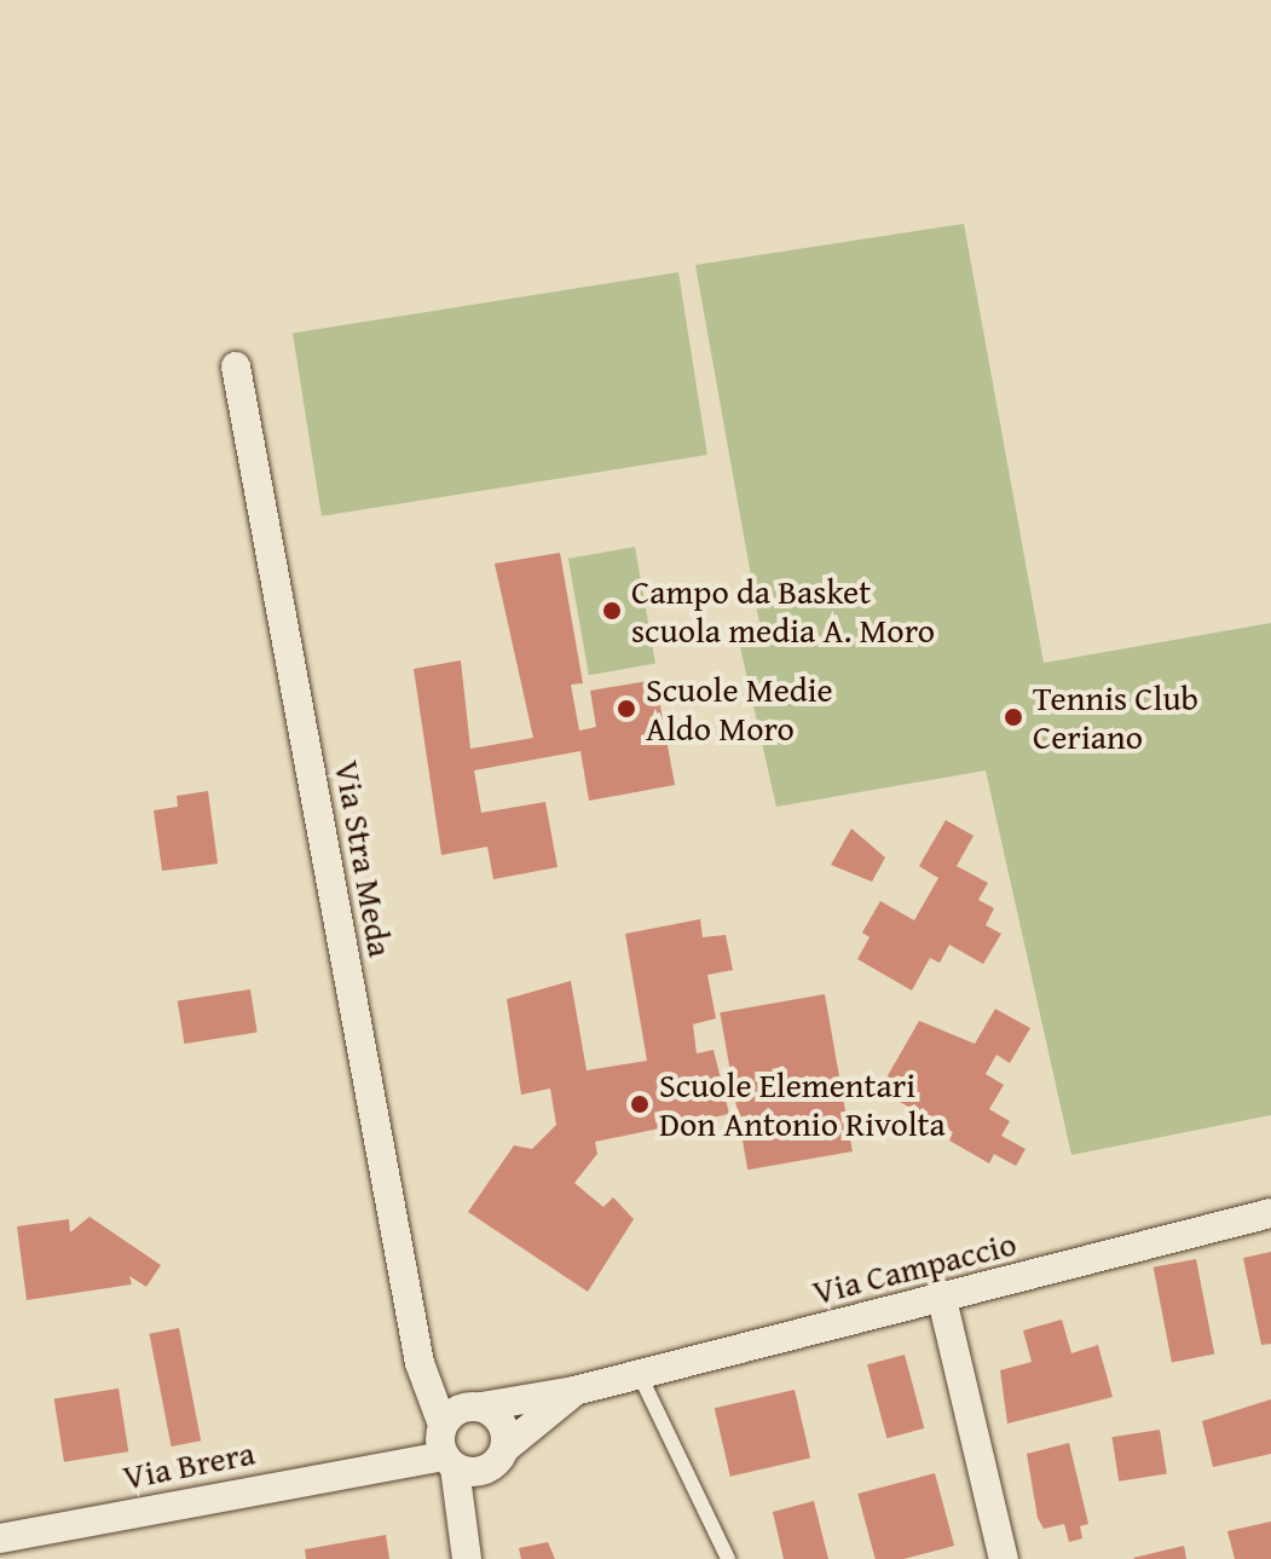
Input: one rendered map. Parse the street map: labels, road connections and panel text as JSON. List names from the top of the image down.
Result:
{
  "streets": {
    "street": ["Via Stra Meda", "Via Campaccio", "Via Brera"]
  },
  "crossings": [
    ["Via Stra Meda", "Via Campaccio"],
    ["Via Stra Meda", "Via Brera"],
    ["Via Campaccio", "Via Brera"]
  ],
  "places": [
    "Campo da Basket scuola media A. Moro",
    "Scuole Medie Aldo Moro",
    "Tennis Club Ceriano",
    "Scuole Elementari Don Antonio Rivolta"
  ]
}
